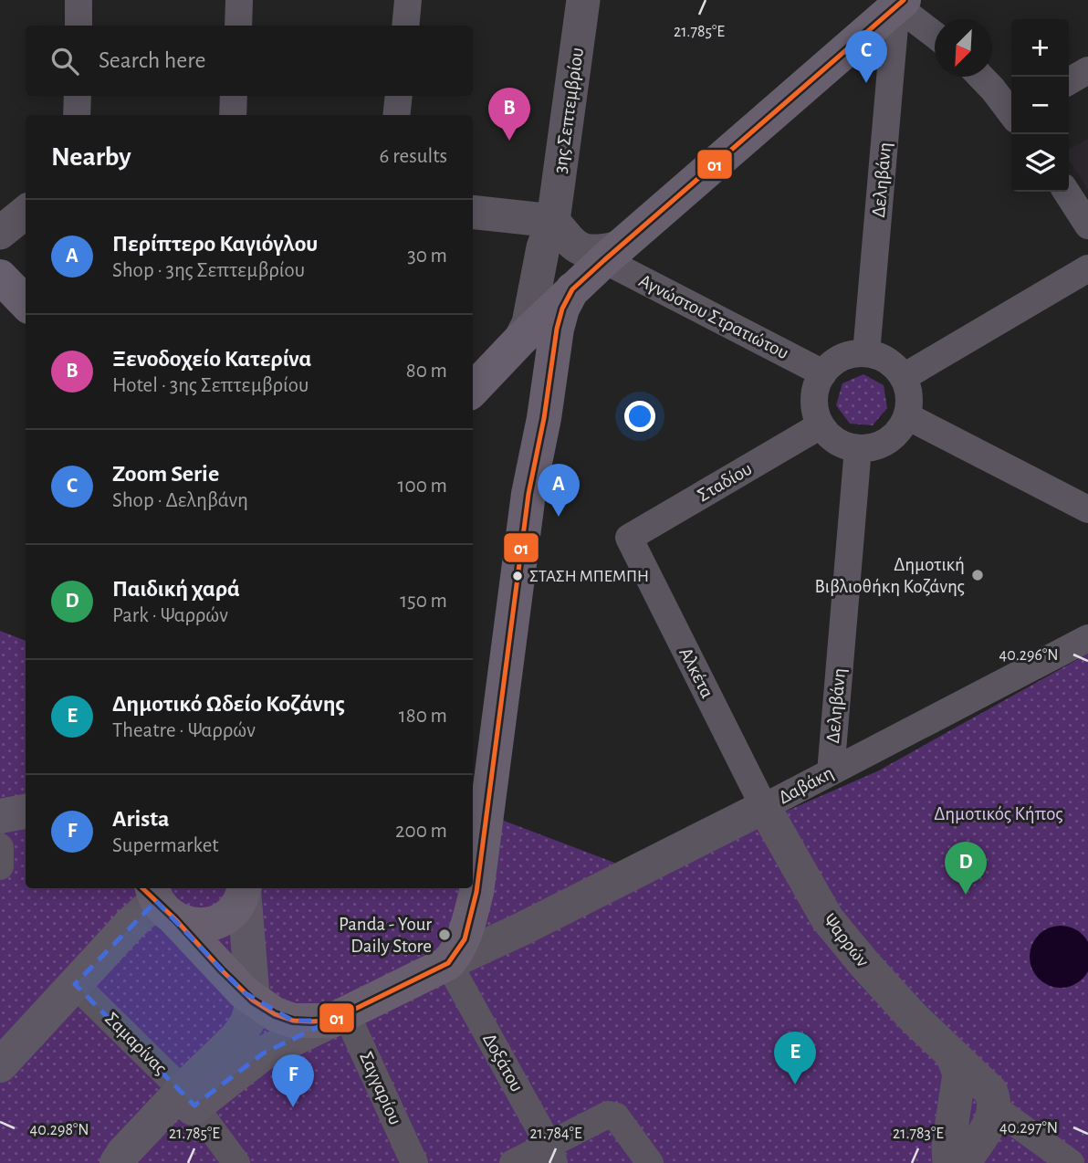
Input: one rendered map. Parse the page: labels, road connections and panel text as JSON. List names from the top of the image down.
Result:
{
  "streets": {
    "main road": ["3ης Σεπτεμβρίου"],
    "street": [
      "Δεληβάνη",
      "Αγνώστου Στρατιώτου",
      "Σταδίου",
      "Αλκέτα",
      "Δαβάκη",
      "Ψαρρών",
      "Σαμαρίνας",
      "Δοξάτου",
      "Σαγγαρίου"
    ]
  },
  "crossings": [
    ["3ης Σεπτεμβρίου", "Δαβάκη"],
    ["3ης Σεπτεμβρίου", "Δοξάτου"],
    ["Δεληβάνη", "Αγνώστου Στρατιώτου"],
    ["Δεληβάνη", "Σταδίου"],
    ["Δεληβάνη", "Δαβάκη"],
    ["Αγνώστου Στρατιώτου", "Σταδίου"],
    ["Σταδίου", "Αλκέτα"],
    ["Αλκέτα", "Δαβάκη"],
    ["Αλκέτα", "Ψαρρών"],
    ["Δαβάκη", "Ψαρρών"],
    ["Δαβάκη", "Δοξάτου"]
  ],
  "parks": ["Δημοτικός Κήπος"],
  "places": ["Δημοτική Βιβλιοθήκη Κοζάνης", "ΣΤΑΣΗ ΜΠΕΜΠΗ", "Panda - Your Daily Store"],
  "lines": ["transit line 01"],
  "north": "bottom left",
  "page": {
    "map_buttons": ["+", "−"],
    "search": "Search here",
    "pins": [
      "C",
      "B",
      "A",
      "D",
      "E",
      "F"
    ],
    "heading": ["Nearby", "6 results"],
    "list": [
      {
        "mark": "A",
        "name": "Περίπτερο Καγιόγλου",
        "note": "Shop · 3ης Σεπτεμβρίου",
        "value": "30 m"
      },
      {
        "mark": "B",
        "name": "Ξενοδοχείο Κατερίνα",
        "note": "Hotel · 3ης Σεπτεμβρίου",
        "value": "80 m"
      },
      {
        "mark": "C",
        "name": "Zoom Serie",
        "note": "Shop · Δεληβάνη",
        "value": "100 m"
      },
      {
        "mark": "D",
        "name": "Παιδική χαρά",
        "note": "Park · Ψαρρών",
        "value": "150 m"
      },
      {
        "mark": "E",
        "name": "Δημοτικό Ωδείο Κοζάνης",
        "note": "Theatre · Ψαρρών",
        "value": "180 m"
      },
      {
        "mark": "F",
        "name": "Arista",
        "note": "Supermarket",
        "value": "200 m"
      }
    ]
  },
  "coordinates": [
    "21.785°E",
    "40.296°N",
    "40.297°N",
    "40.298°N",
    "21.784°E",
    "21.783°E"
  ]
}
